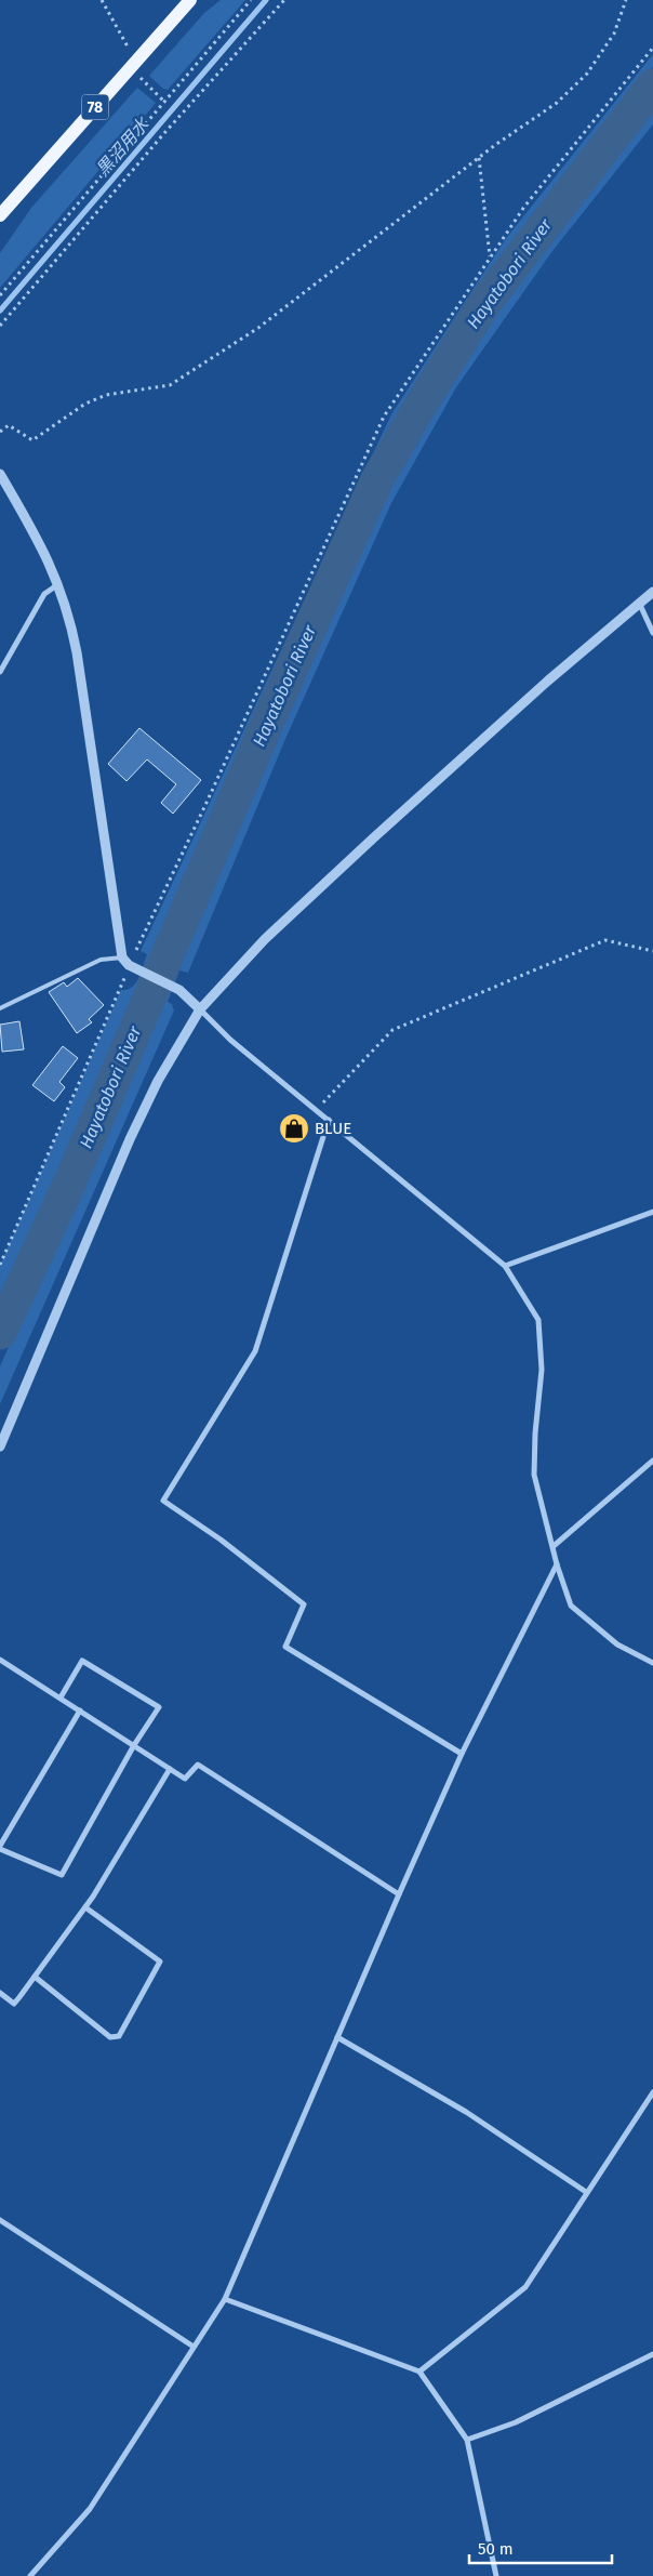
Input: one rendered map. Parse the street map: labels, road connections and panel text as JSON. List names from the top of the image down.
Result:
{
  "streets": {
    "main road": ["78"]
  },
  "water": ["黒沼用水", "Hayatobori River"],
  "places": {
    "shop": ["BLUE"]
  },
  "scale_bar": "50 m"
}
